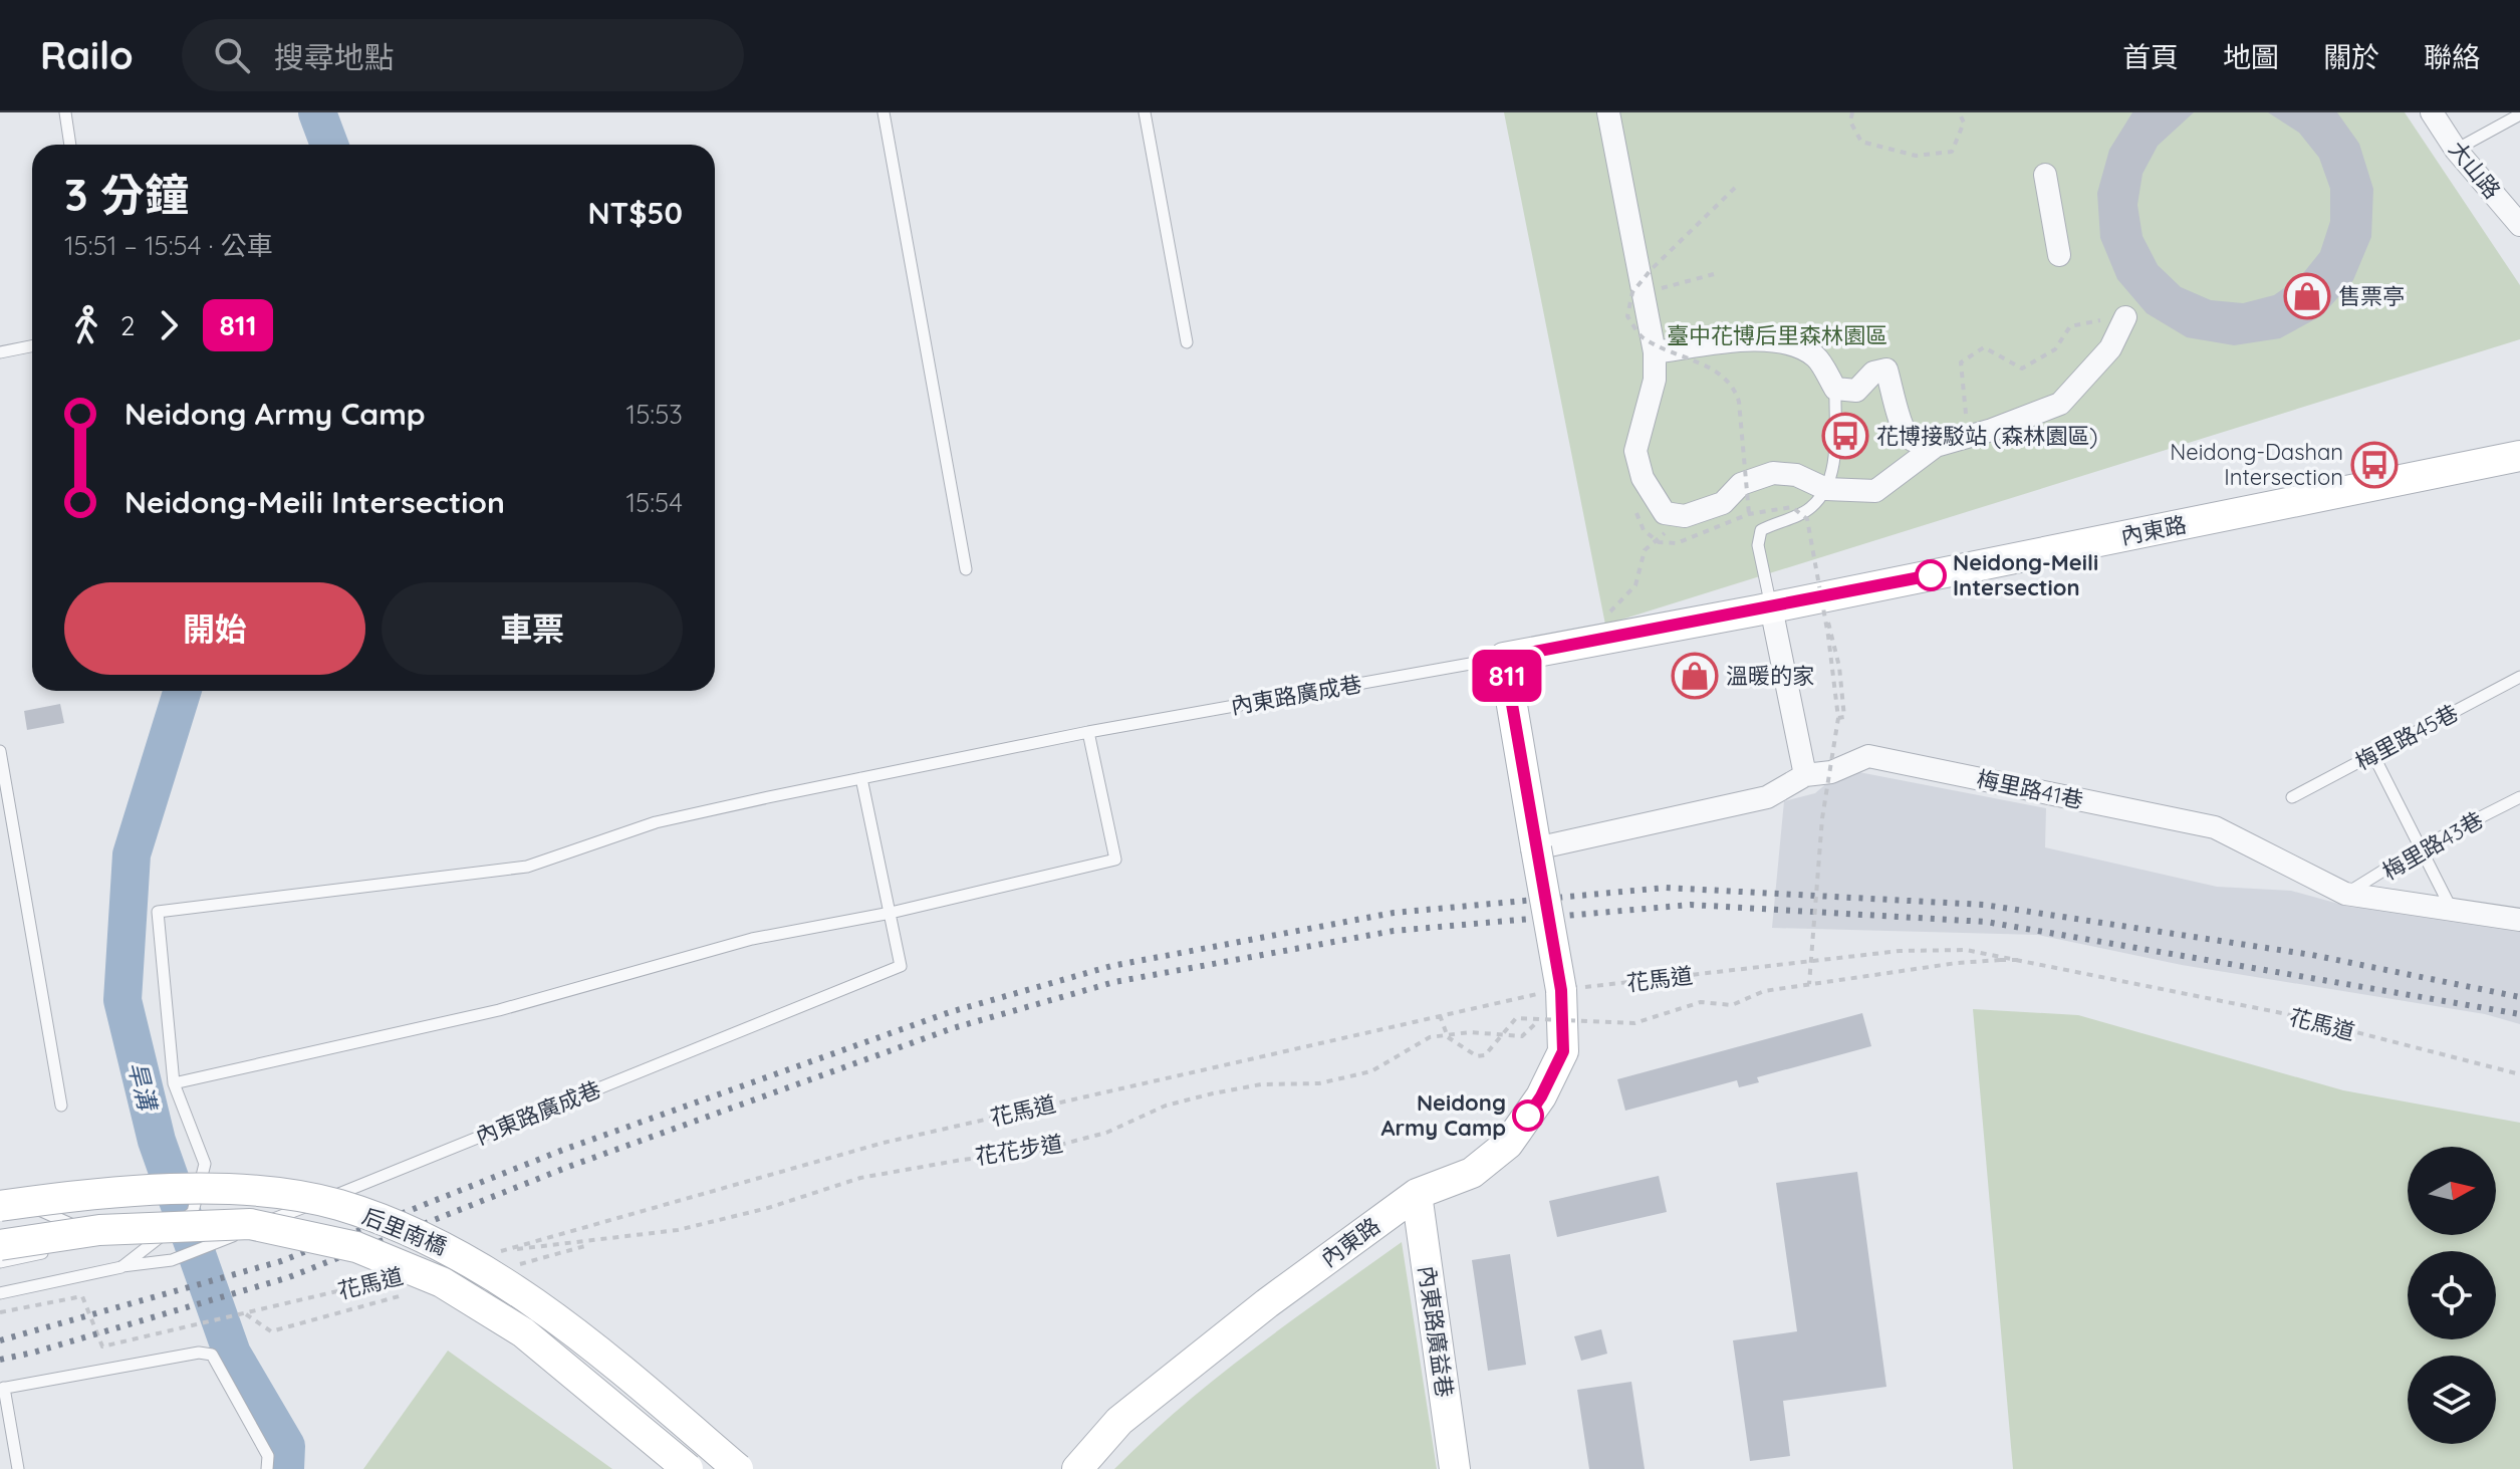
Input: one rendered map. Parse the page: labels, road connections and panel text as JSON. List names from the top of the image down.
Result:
{
  "streets": {
    "street": [
      "大山路",
      "內東路",
      "梅里路41巷",
      "后里南橋",
      "內東路廣益巷"
    ],
    "lane": ["內東路廣成巷", "梅里路45巷", "梅里路43巷"],
    "path": ["花馬道", "花花步道"]
  },
  "crossings": [
    ["內東路", "內東路廣成巷"],
    ["內東路", "梅里路41巷"],
    ["內東路", "花馬道"],
    ["內東路", "內東路廣益巷"],
    ["梅里路41巷", "梅里路43巷"],
    ["花馬道", "花花步道"]
  ],
  "water": ["旱溝"],
  "parks": ["臺中花博后里森林園區"],
  "places": {
    "shop": ["售票亭", "溫暖的家"],
    "bus stop": ["花博接駁站 (森林園區)", "Neidong-Dashan Intersection"],
    "other": ["Neidong-Meili Intersection", "Neidong Army Camp"]
  },
  "lines": ["bus line 811"],
  "north": "right",
  "page": {
    "header": "Railo",
    "search": "搜尋地點",
    "nav": [
      "首頁",
      "地圖",
      "關於",
      "聯絡"
    ],
    "on_map": "811",
    "heading": ["3 分鐘", "15:51 – 15:54 · 公車", "NT$50"],
    "legs": ["2", "811"],
    "list": [
      {
        "name": "Neidong Army Camp",
        "value": "15:53"
      },
      {
        "name": "Neidong-Meili Intersection",
        "value": "15:54"
      }
    ],
    "buttons": ["開始", "車票"]
  }
}
